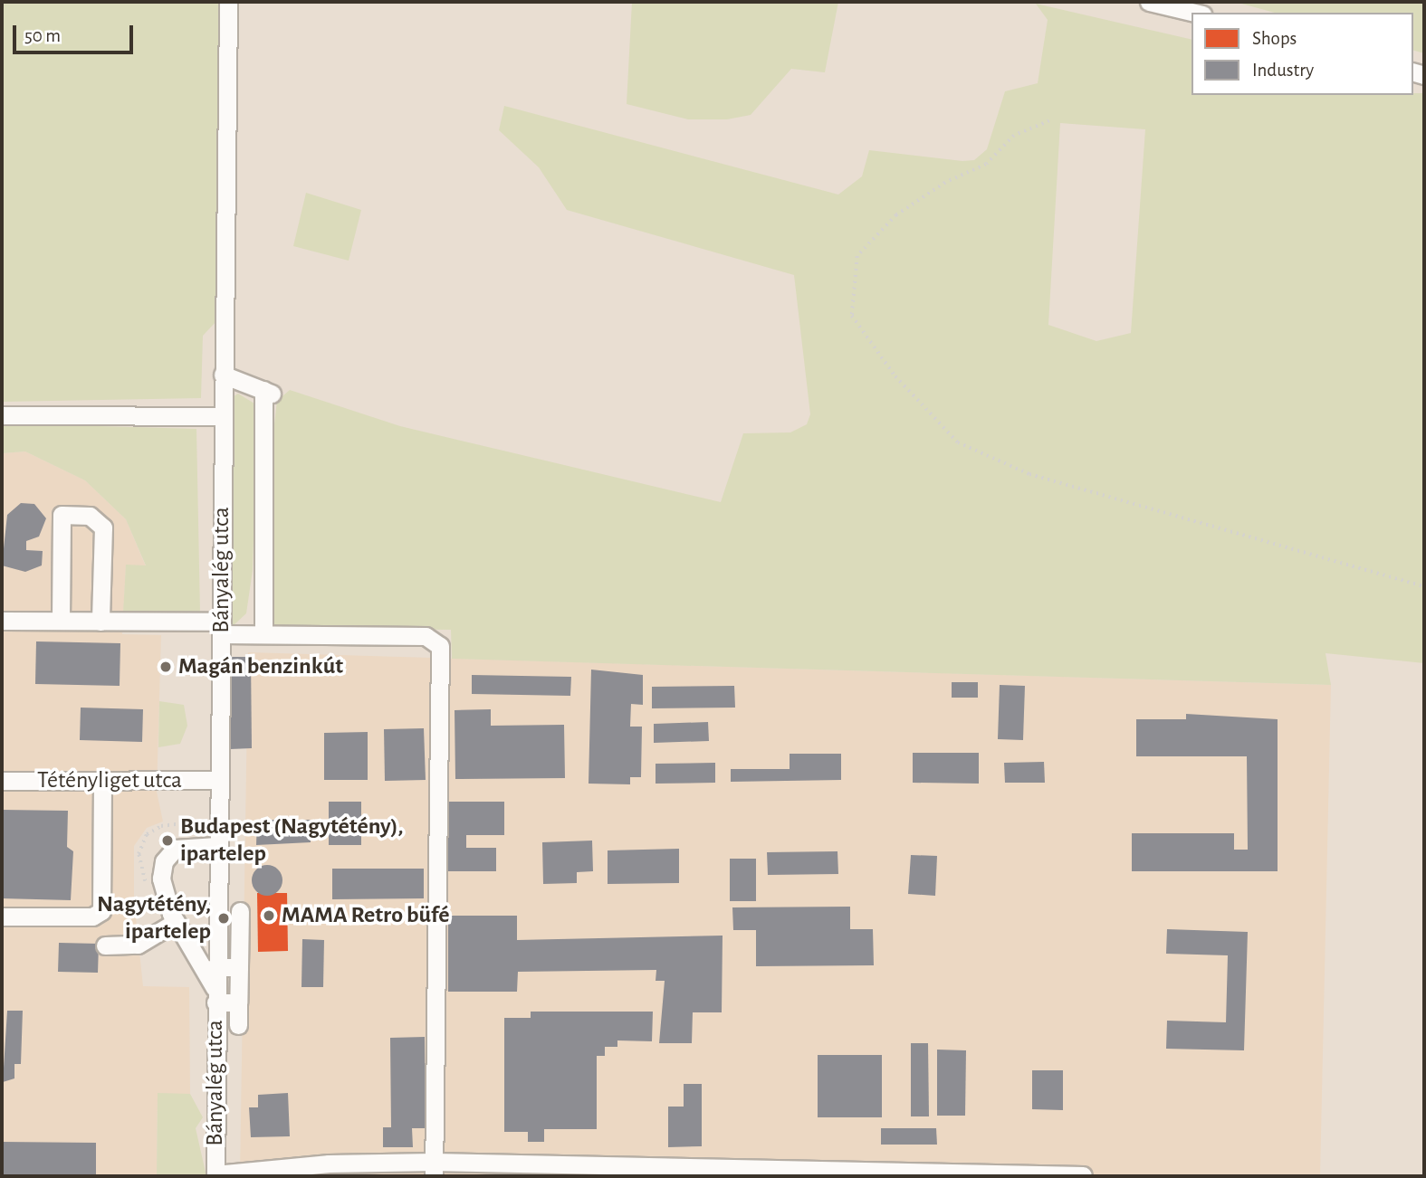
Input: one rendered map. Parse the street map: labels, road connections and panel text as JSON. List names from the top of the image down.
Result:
{
  "streets": {
    "street": ["Bányalég utca", "Tétényliget utca"]
  },
  "crossings": [
    ["Bányalég utca", "Tétényliget utca"]
  ],
  "places": [
    "Magán benzinkút",
    "Budapest (Nagytétény), ipartelep",
    "MAMA Retro büfé",
    "Nagytétény, ipartelep"
  ],
  "legend": ["Shops", "Industry"],
  "scale_bar": "50 m"
}
